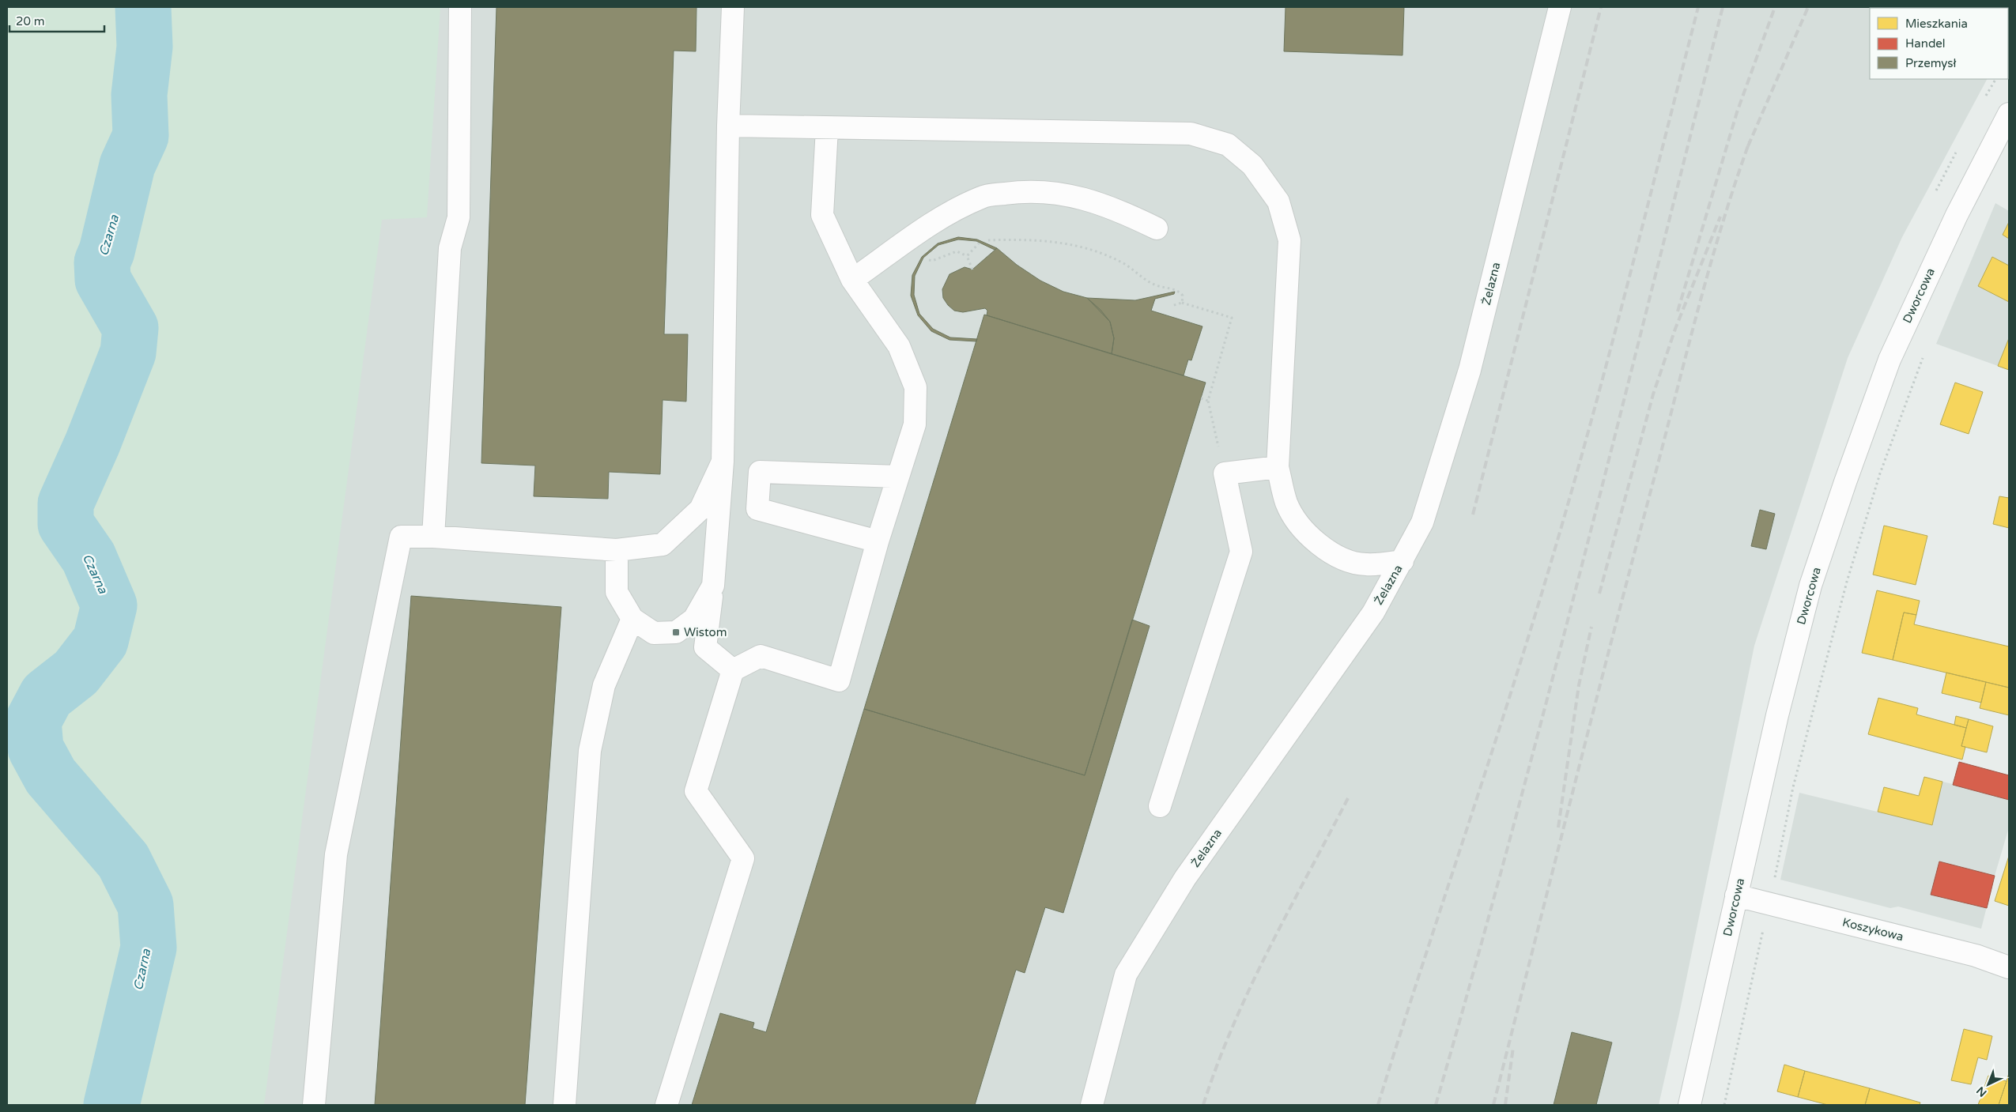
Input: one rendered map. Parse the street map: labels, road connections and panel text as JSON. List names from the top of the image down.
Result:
{
  "streets": {
    "street": ["Żelazna", "Dworcowa", "Koszykowa"]
  },
  "crossings": [
    ["Dworcowa", "Koszykowa"]
  ],
  "water": ["Czarna"],
  "places": {
    "transit": ["Wistom"]
  },
  "legend": ["Mieszkania", "Handel", "Przemysł"],
  "scale_bar": "20 m",
  "north": "bottom left"
}
